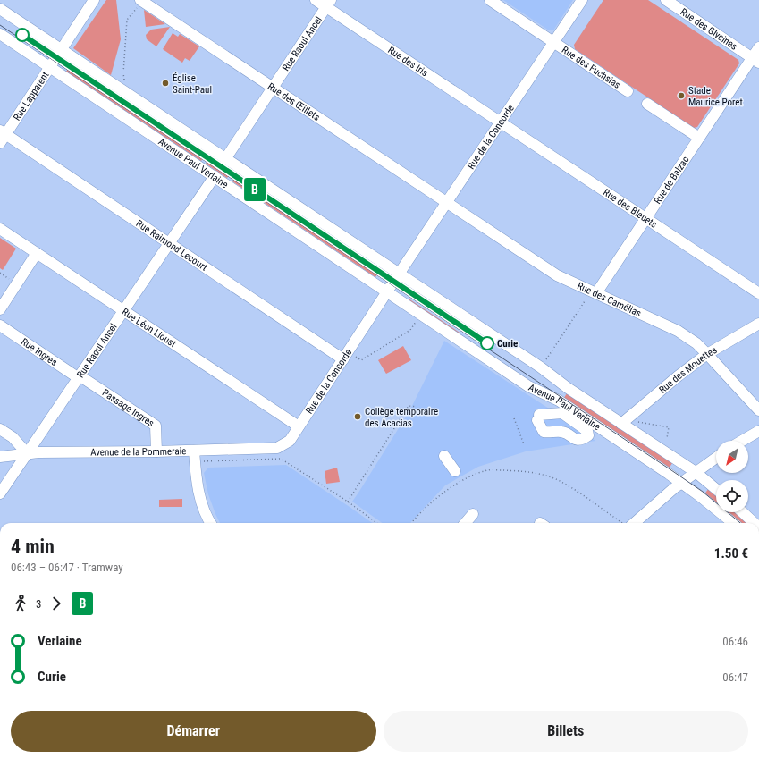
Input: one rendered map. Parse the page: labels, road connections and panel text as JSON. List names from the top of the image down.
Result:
{
  "streets": {
    "street": [
      "Rue des Glycines",
      "Rue Raoul Ancel",
      "Rue des Iris",
      "Rue des Fuchsias",
      "Rue Lapparent",
      "Rue des Œillets",
      "Rue de la Concorde",
      "Avenue Paul Verlaine",
      "Rue de Balzac",
      "Rue des Bleuets",
      "Rue Raimond Lecourt",
      "Rue des Camélias",
      "Rue Léon Lioust",
      "Rue Ingres",
      "Rue des Mouettes",
      "Passage Ingres",
      "Avenue de la Pommeraie"
    ]
  },
  "crossings": [
    ["Rue des Glycines", "Rue de Balzac"],
    ["Rue Raoul Ancel", "Rue des Iris"],
    ["Rue Raoul Ancel", "Rue des Œillets"],
    ["Rue Raoul Ancel", "Avenue Paul Verlaine"],
    ["Rue Raoul Ancel", "Rue Raimond Lecourt"],
    ["Rue Raoul Ancel", "Rue Léon Lioust"],
    ["Rue Raoul Ancel", "Rue Ingres"],
    ["Rue Raoul Ancel", "Passage Ingres"],
    ["Rue Raoul Ancel", "Avenue de la Pommeraie"],
    ["Rue des Iris", "Rue de la Concorde"],
    ["Rue des Iris", "Rue des Bleuets"],
    ["Rue des Fuchsias", "Rue de la Concorde"],
    ["Rue Lapparent", "Avenue Paul Verlaine"],
    ["Rue Lapparent", "Rue Raimond Lecourt"],
    ["Rue des Œillets", "Rue de la Concorde"],
    ["Rue des Œillets", "Rue des Camélias"],
    ["Rue de la Concorde", "Avenue Paul Verlaine"],
    ["Rue de la Concorde", "Rue des Bleuets"],
    ["Rue de la Concorde", "Rue Raimond Lecourt"],
    ["Rue de la Concorde", "Rue des Camélias"],
    ["Rue de la Concorde", "Rue Léon Lioust"],
    ["Rue de la Concorde", "Avenue de la Pommeraie"],
    ["Avenue Paul Verlaine", "Rue des Mouettes"],
    ["Rue de Balzac", "Rue des Bleuets"],
    ["Rue de Balzac", "Rue des Camélias"],
    ["Rue des Camélias", "Rue des Mouettes"],
    ["Rue Ingres", "Passage Ingres"],
    ["Passage Ingres", "Avenue de la Pommeraie"]
  ],
  "places": [
    "Église Saint-Paul",
    "Stade Maurice Poret",
    "Curie",
    "Collège temporaire des Acacias"
  ],
  "lines": ["tram line B"],
  "north": "bottom left",
  "page": {
    "on_map": "B",
    "heading": ["4 min", "06:43 – 06:47 · Tramway", "1.50 €"],
    "legs": ["3", "B"],
    "list": [
      {
        "name": "Verlaine",
        "value": "06:46"
      },
      {
        "name": "Curie",
        "value": "06:47"
      }
    ],
    "buttons": ["Démarrer", "Billets"]
  }
}
